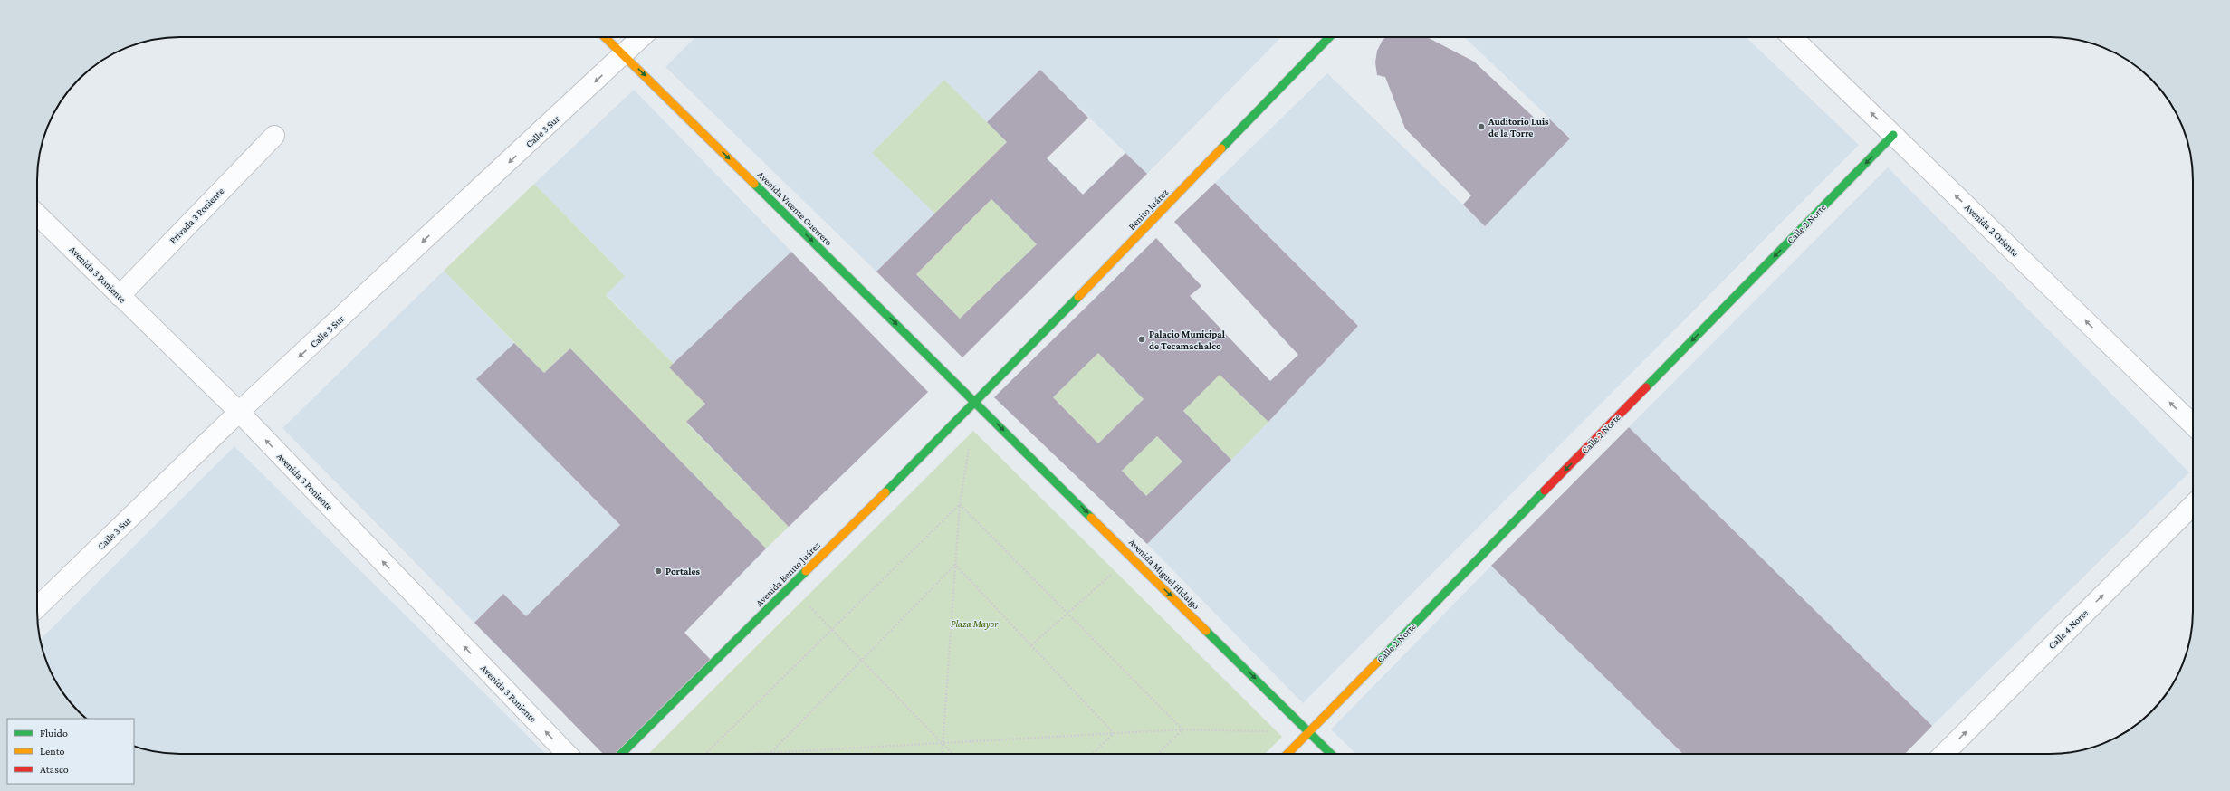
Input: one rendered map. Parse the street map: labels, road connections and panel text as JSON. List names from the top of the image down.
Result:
{
  "streets": {
    "street": [
      "Calle 3 Sur",
      "Avenida Vicente Guerrero",
      "Benito Juárez",
      "Privada 3 Poniente",
      "Calle 2 Norte",
      "Avenida 2 Oriente",
      "Avenida 3 Poniente",
      "Avenida Benito Juárez",
      "Avenida Miguel Hidalgo",
      "Calle 4 Norte"
    ]
  },
  "crossings": [
    ["Calle 3 Sur", "Avenida Vicente Guerrero"],
    ["Calle 3 Sur", "Avenida 3 Poniente"],
    ["Avenida Vicente Guerrero", "Benito Juárez"],
    ["Avenida Vicente Guerrero", "Avenida Benito Juárez"],
    ["Avenida Vicente Guerrero", "Avenida Miguel Hidalgo"],
    ["Benito Juárez", "Avenida Benito Juárez"],
    ["Benito Juárez", "Avenida Miguel Hidalgo"],
    ["Privada 3 Poniente", "Avenida 3 Poniente"],
    ["Calle 2 Norte", "Avenida 2 Oriente"],
    ["Calle 2 Norte", "Avenida Miguel Hidalgo"],
    ["Avenida Benito Juárez", "Avenida Miguel Hidalgo"]
  ],
  "one_way": [
    "Calle 3 Sur",
    "Avenida Vicente Guerrero",
    "Calle 2 Norte",
    "Avenida 2 Oriente",
    "Avenida 3 Poniente",
    "Avenida Miguel Hidalgo",
    "Calle 4 Norte"
  ],
  "parks": ["Plaza Mayor"],
  "places": ["Auditorio Luis de la Torre", "Palacio Municipal de Tecamachalco", "Portales"],
  "legend": ["Fluido", "Lento", "Atasco"]
}
